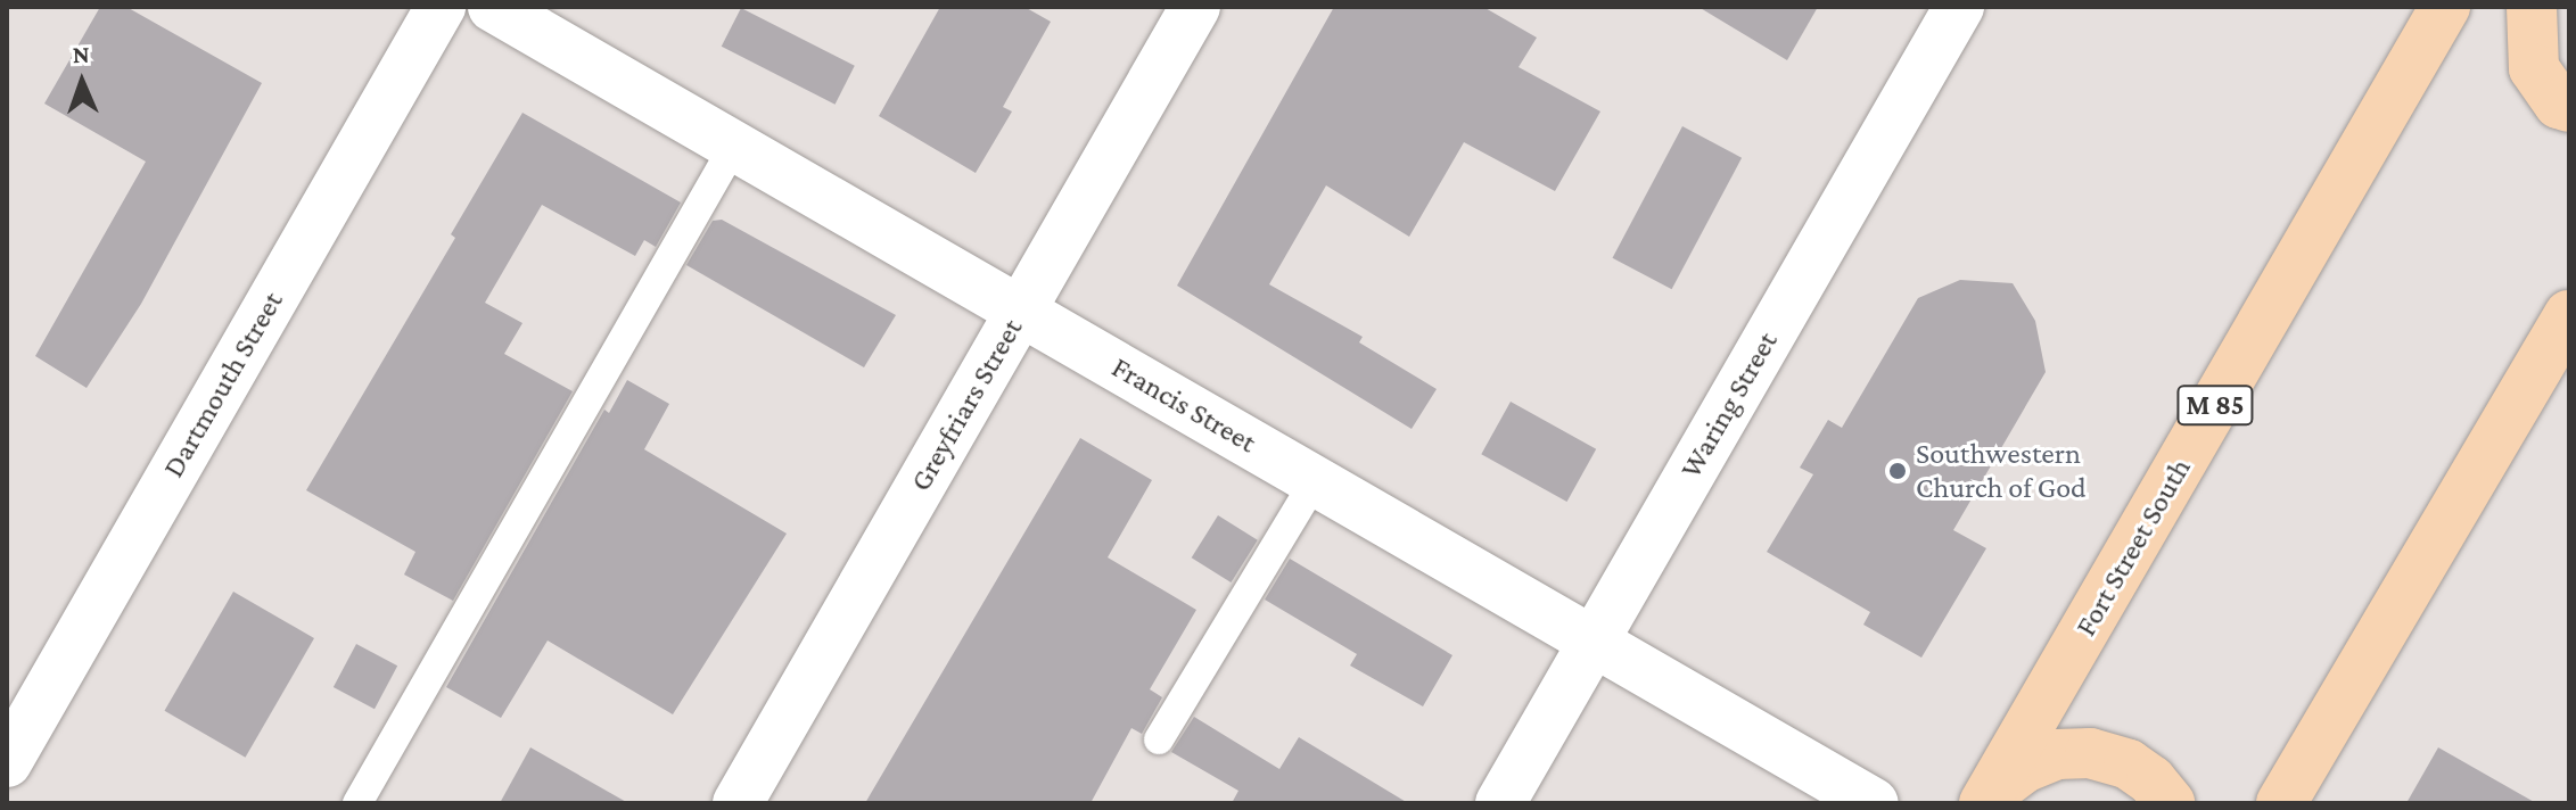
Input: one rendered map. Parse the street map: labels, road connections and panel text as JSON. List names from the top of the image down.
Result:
{
  "streets": {
    "main road": ["M 85", "Fort Street South"],
    "street": [
      "Dartmouth Street",
      "Greyfriars Street",
      "Francis Street",
      "Waring Street"
    ]
  },
  "crossings": [
    ["Greyfriars Street", "Francis Street"],
    ["Francis Street", "Waring Street"]
  ],
  "places": ["Southwestern Church of God"],
  "north": "top"
}
